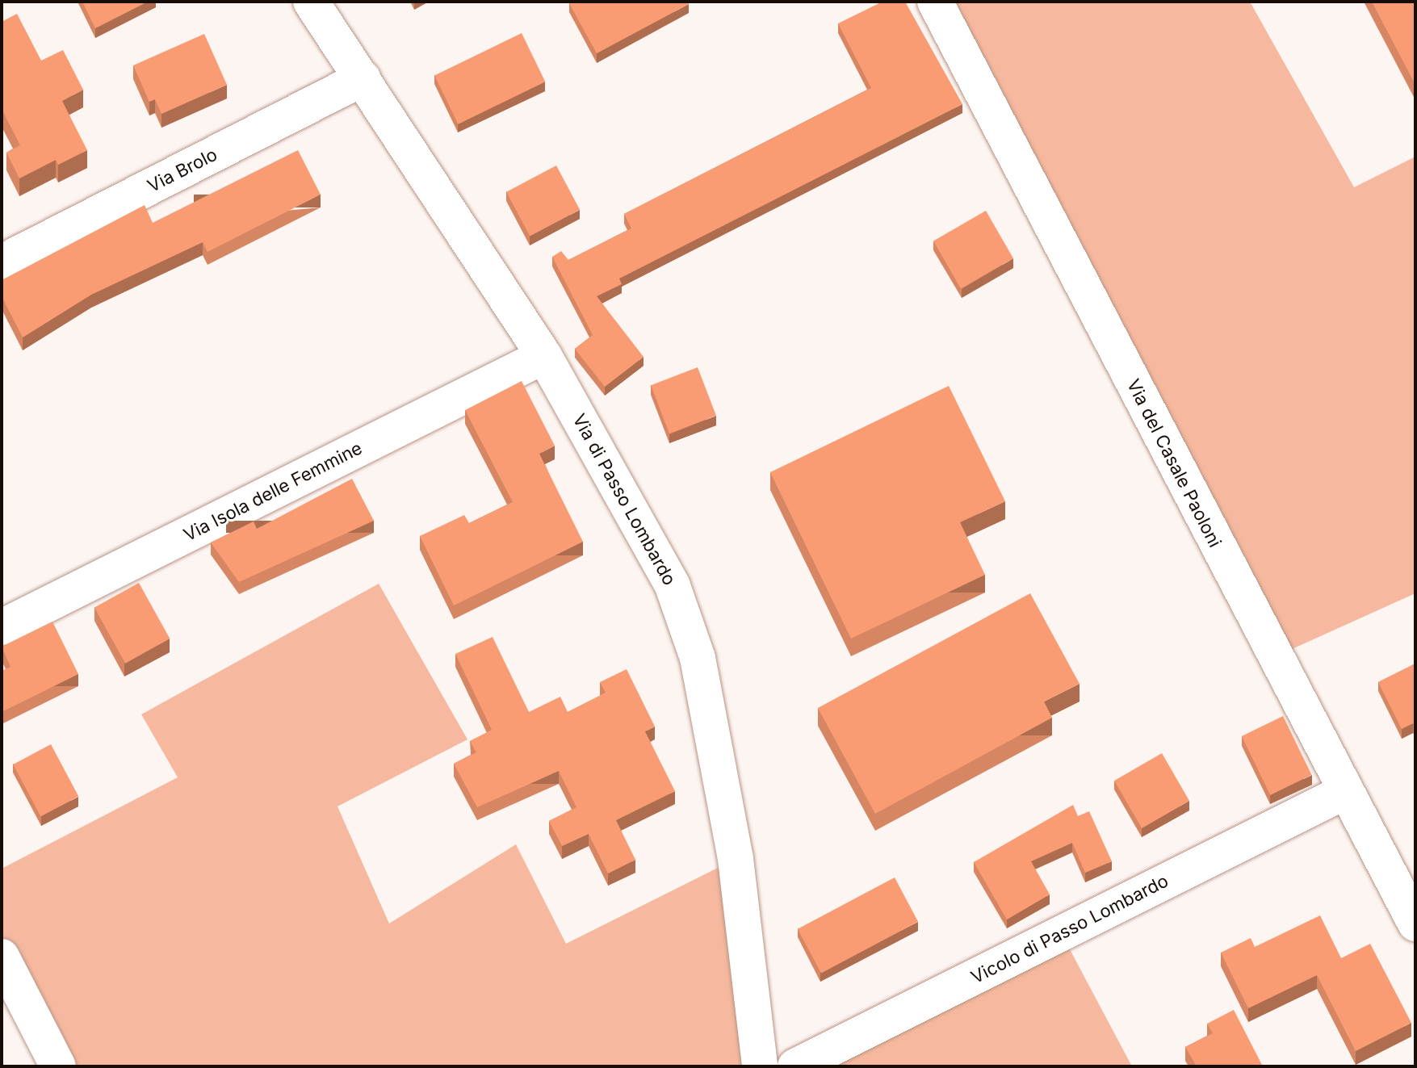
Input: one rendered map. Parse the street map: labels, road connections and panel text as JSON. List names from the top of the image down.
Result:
{
  "streets": {
    "street": [
      "Via Brolo",
      "Via del Casale Paoloni",
      "Via Isola delle Femmine",
      "Via di Passo Lombardo",
      "Vicolo di Passo Lombardo"
    ]
  },
  "crossings": [
    ["Via Brolo", "Via di Passo Lombardo"],
    ["Via del Casale Paoloni", "Vicolo di Passo Lombardo"],
    ["Via Isola delle Femmine", "Via di Passo Lombardo"]
  ]
}
